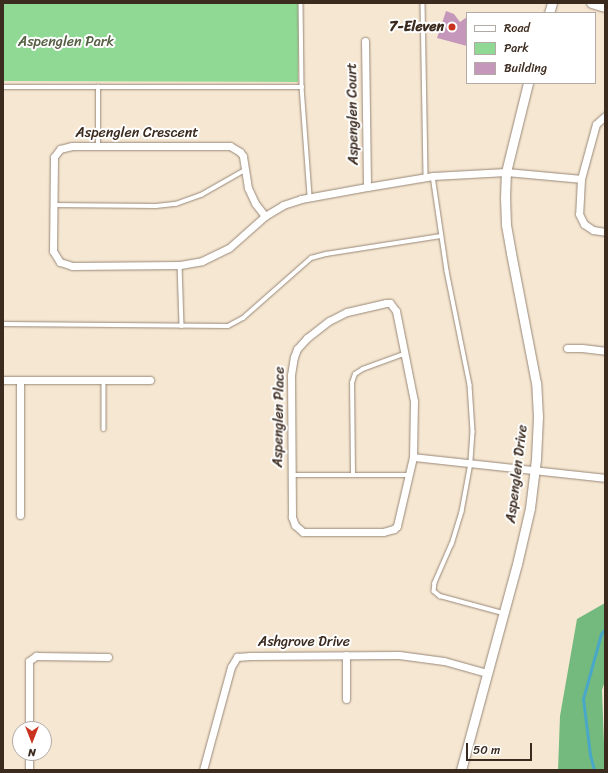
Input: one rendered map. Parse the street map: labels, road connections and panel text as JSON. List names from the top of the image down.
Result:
{
  "streets": {
    "street": [
      "Aspenglen Court",
      "Aspenglen Crescent",
      "Aspenglen Place",
      "Aspenglen Drive",
      "Ashgrove Drive"
    ]
  },
  "crossings": [
    ["Aspenglen Court", "Aspenglen Crescent"],
    ["Aspenglen Crescent", "Aspenglen Drive"],
    ["Aspenglen Drive", "Ashgrove Drive"]
  ],
  "parks": ["Aspenglen Park"],
  "places": ["7-Eleven"],
  "legend": ["Road", "Park", "Building"],
  "scale_bar": "50 m",
  "north": "bottom"
}
